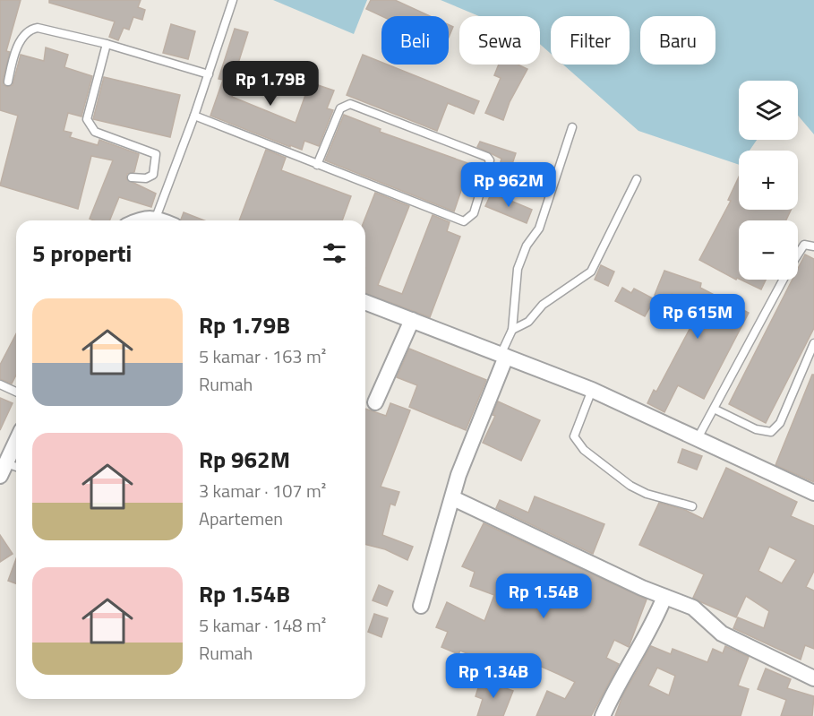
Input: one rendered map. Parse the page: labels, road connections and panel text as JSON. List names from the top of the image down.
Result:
{
  "page": {
    "chip": [
      "Beli",
      "Sewa",
      "Filter",
      "Baru"
    ],
    "price": [
      "Rp 1.79B",
      "Rp 962M",
      "Rp 615M",
      "Rp 1.54B",
      "Rp 1.34B"
    ],
    "map_buttons": ["+", "−"],
    "heading": "5 properti",
    "list": [
      {
        "name": "Rp 1.79B",
        "note": "5 kamar · 163 m² · Rumah"
      },
      {
        "name": "Rp 962M",
        "note": "3 kamar · 107 m² · Apartemen"
      },
      {
        "name": "Rp 1.54B",
        "note": "5 kamar · 148 m² · Rumah"
      }
    ]
  }
}
